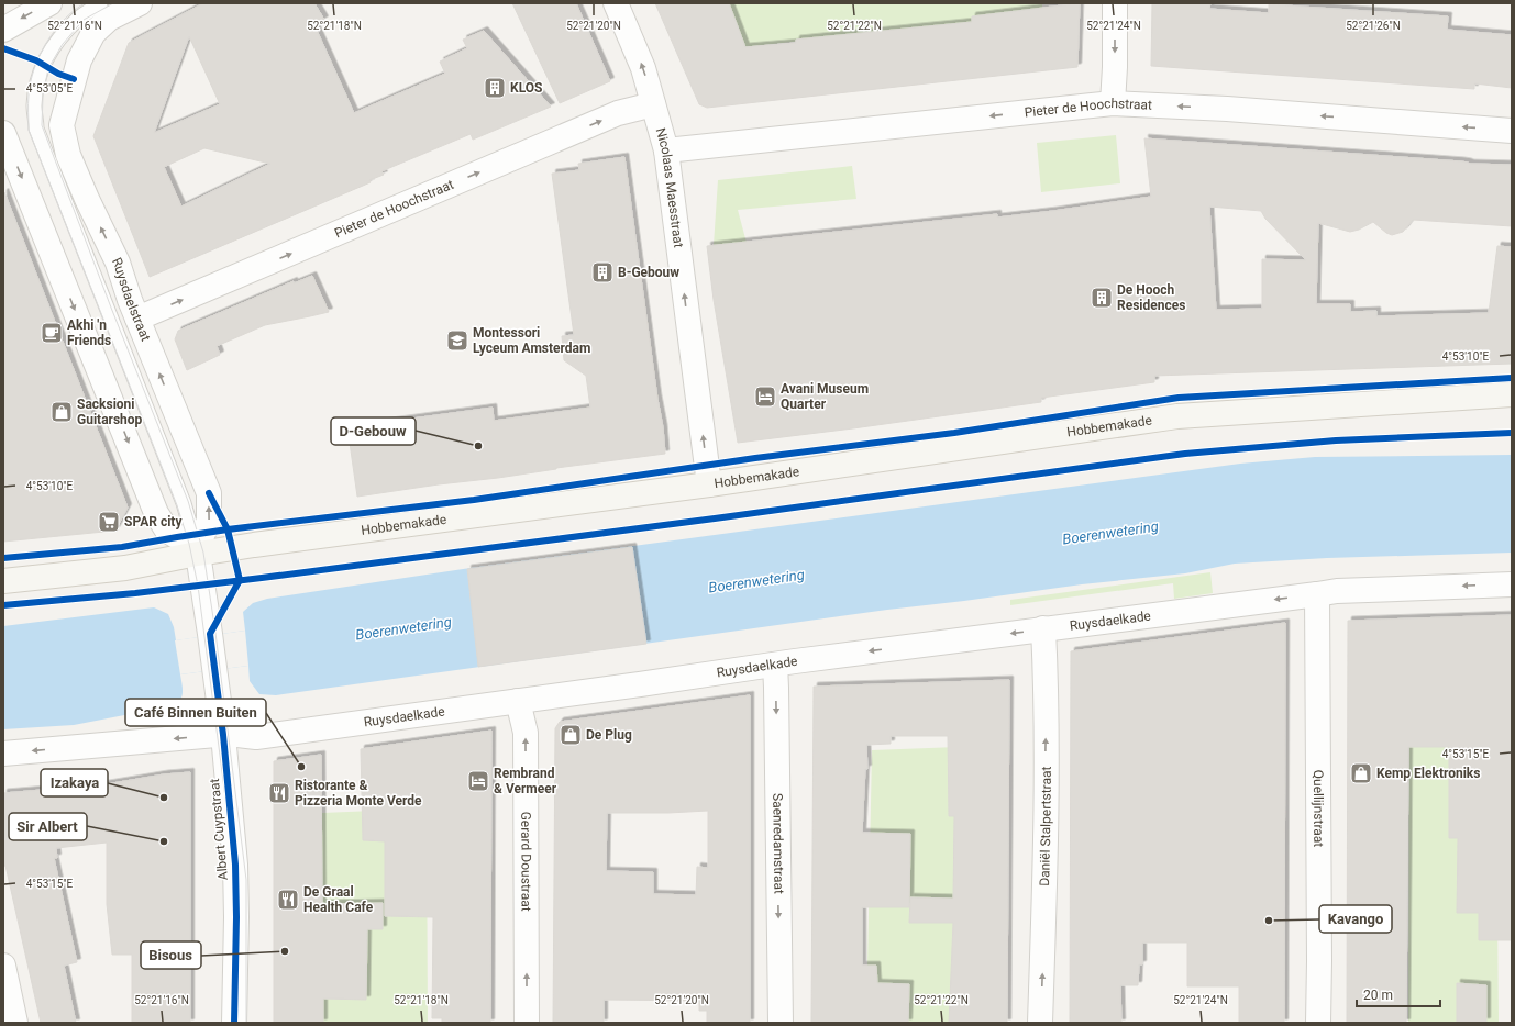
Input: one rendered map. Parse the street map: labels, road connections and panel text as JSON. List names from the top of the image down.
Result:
{
  "streets": {
    "main road": ["Hobbemakade"],
    "street": [
      "Pieter de Hoochstraat",
      "Nicolaas Maesstraat",
      "Ruysdaelstraat",
      "Ruysdaelkade",
      "Quellijnstraat",
      "Daniël Stalpertstraat",
      "Albert Cuypstraat",
      "Saenredamstraat",
      "Gerard Doustraat"
    ]
  },
  "crossings": [
    ["Pieter de Hoochstraat", "Nicolaas Maesstraat"],
    ["Pieter de Hoochstraat", "Ruysdaelstraat"],
    ["Nicolaas Maesstraat", "Hobbemakade"],
    ["Ruysdaelstraat", "Hobbemakade"],
    ["Ruysdaelstraat", "Albert Cuypstraat"],
    ["Hobbemakade", "Albert Cuypstraat"],
    ["Ruysdaelkade", "Quellijnstraat"],
    ["Ruysdaelkade", "Daniël Stalpertstraat"],
    ["Ruysdaelkade", "Albert Cuypstraat"],
    ["Ruysdaelkade", "Saenredamstraat"],
    ["Ruysdaelkade", "Gerard Doustraat"]
  ],
  "one_way": [
    "Nicolaas Maesstraat",
    "Ruysdaelkade",
    "Daniël Stalpertstraat",
    "Saenredamstraat",
    "Gerard Doustraat"
  ],
  "water": ["Boerenwetering"],
  "places": {
    "building": ["KLOS", "B-Gebouw", "De Hooch Residences"],
    "cafe": ["Akhi 'n Friends"],
    "school or university": ["Montessori Lyceum Amsterdam"],
    "hotel": ["Avani Museum Quarter", "Rembrand & Vermeer"],
    "shop": ["Sacksioni Guitarshop", "De Plug", "Kemp Elektroniks"],
    "other": [
      "D-Gebouw",
      "Café Binnen Buiten",
      "Izakaya",
      "Sir Albert",
      "Kavango",
      "Bisous"
    ],
    "supermarket": ["SPAR city"],
    "restaurant": ["Ristorante & Pizzeria Monte Verde", "De Graal Health Cafe"]
  },
  "scale_bar": "20 m",
  "coordinates": [
    "52°21'16\"N",
    "52°21'18\"N",
    "52°21'20\"N",
    "52°21'22\"N",
    "52°21'24\"N",
    "52°21'26\"N",
    "4°53'05\"E",
    "4°53'10\"E",
    "4°53'15\"E"
  ]
}
